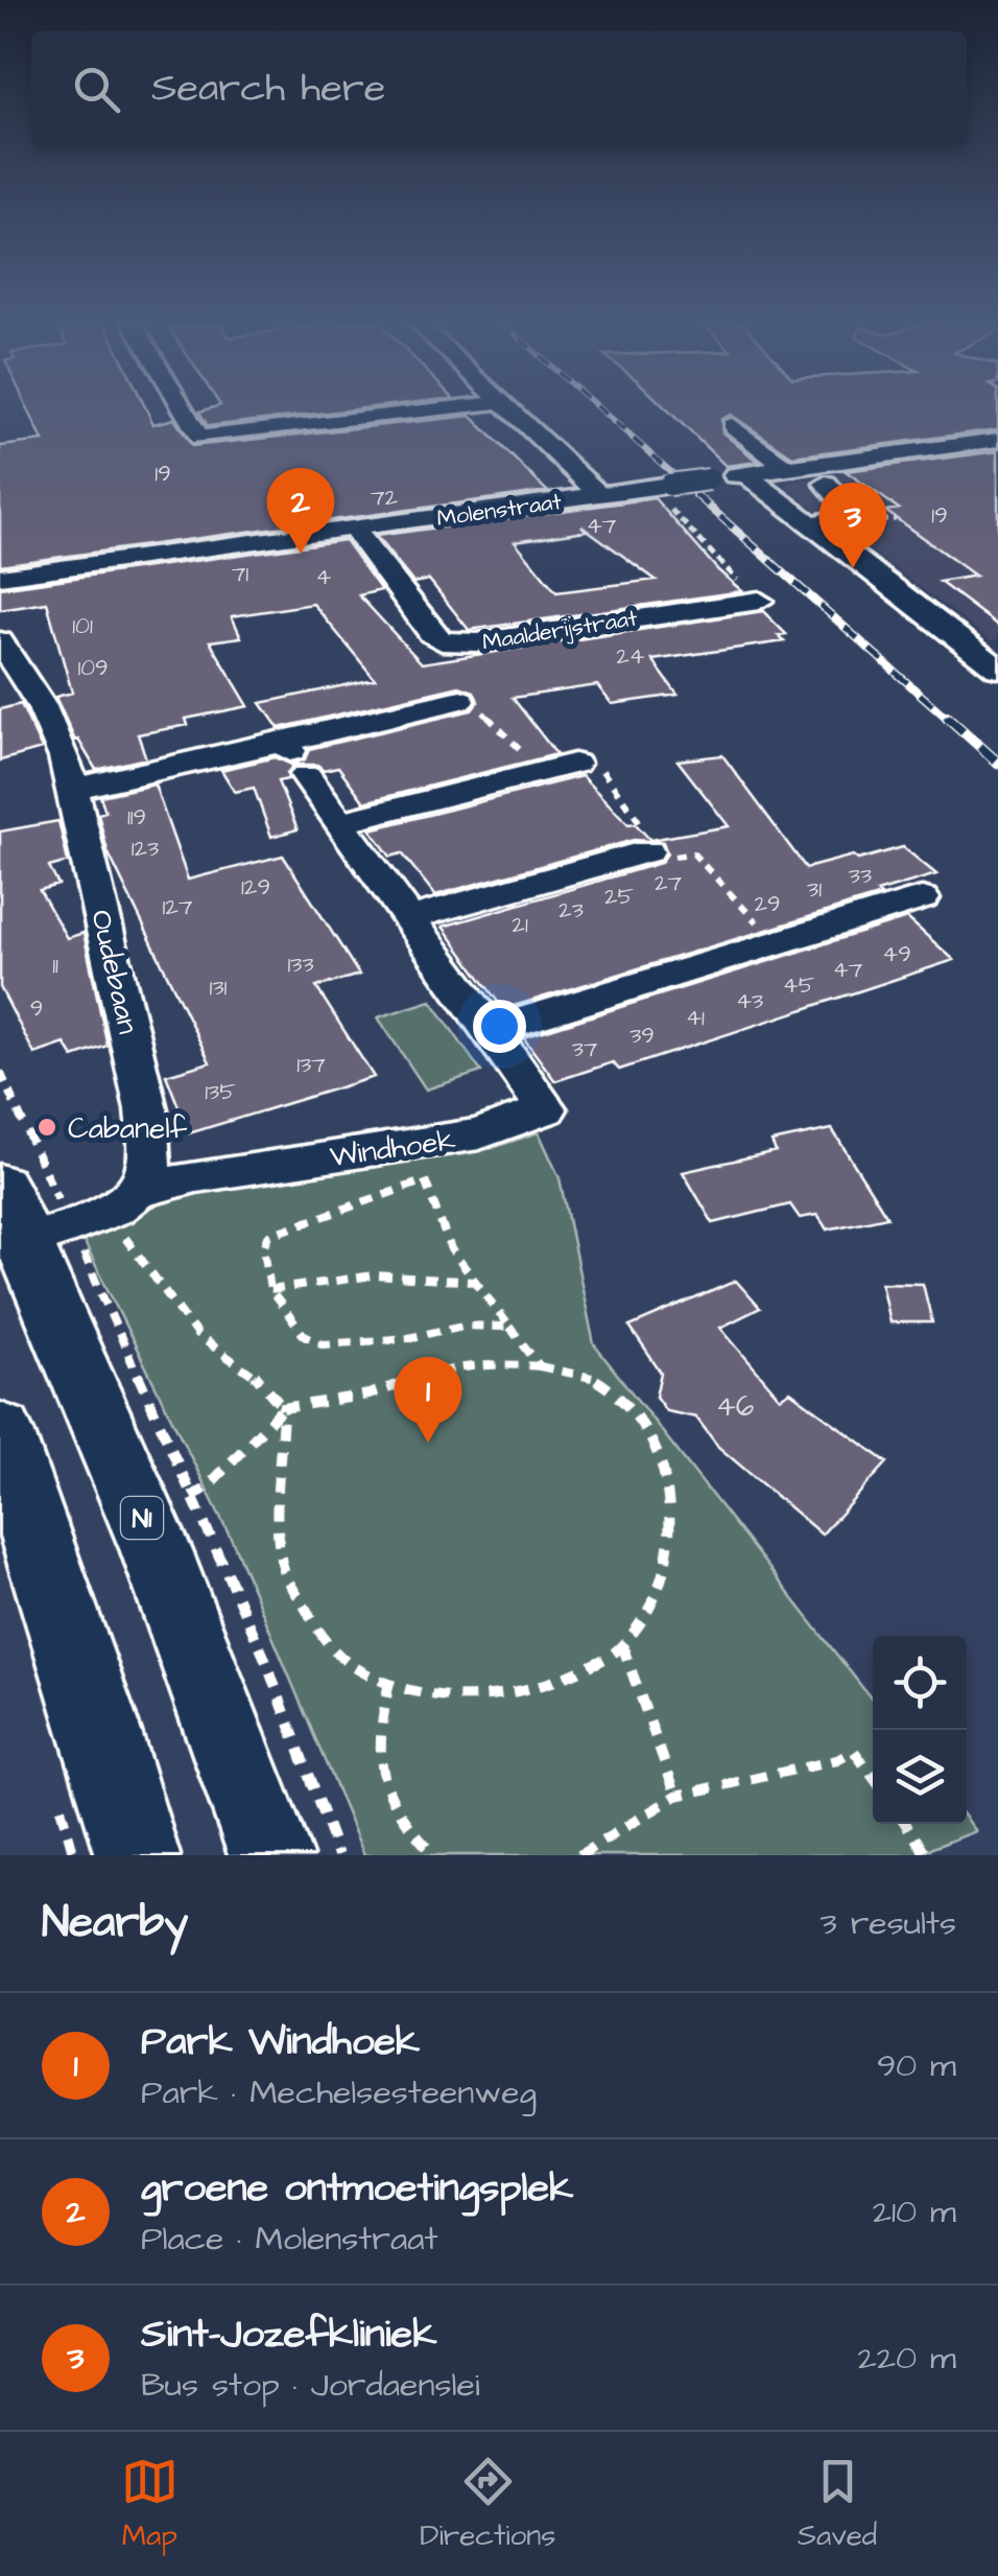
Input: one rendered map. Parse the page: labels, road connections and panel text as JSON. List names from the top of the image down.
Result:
{
  "streets": {
    "main road": ["N1"],
    "street": [
      "Molenstraat",
      "Maalderijstraat",
      "Oudebaan",
      "Windhoek"
    ]
  },
  "crossings": [
    ["Molenstraat", "Maalderijstraat"],
    ["Oudebaan", "Windhoek"],
    ["Oudebaan", "N1"],
    ["Windhoek", "N1"]
  ],
  "places": ["Cabanelf"],
  "house_numbers": [
    "19",
    "72",
    "19",
    "47",
    "71",
    "4",
    "101",
    "24",
    "109",
    "119",
    "123",
    "33",
    "27",
    "129",
    "31",
    "25",
    "29",
    "127",
    "23",
    "21",
    "49",
    "133",
    "11",
    "47",
    "45",
    "131",
    "43",
    "9",
    "41",
    "39",
    "37",
    "137",
    "135",
    "46"
  ],
  "page": {
    "search": "Search here",
    "pins": ["2", "3", "1"],
    "heading": ["Nearby", "3 results"],
    "list": [
      {
        "mark": "1",
        "name": "Park Windhoek",
        "note": "Park · Mechelsesteenweg",
        "value": "90 m"
      },
      {
        "mark": "2",
        "name": "groene ontmoetingsplek",
        "note": "Place · Molenstraat",
        "value": "210 m"
      },
      {
        "mark": "3",
        "name": "Sint-Jozefkliniek",
        "note": "Bus stop · Jordaenslei",
        "value": "220 m"
      }
    ],
    "nav": ["Map", "Directions", "Saved"]
  }
}
